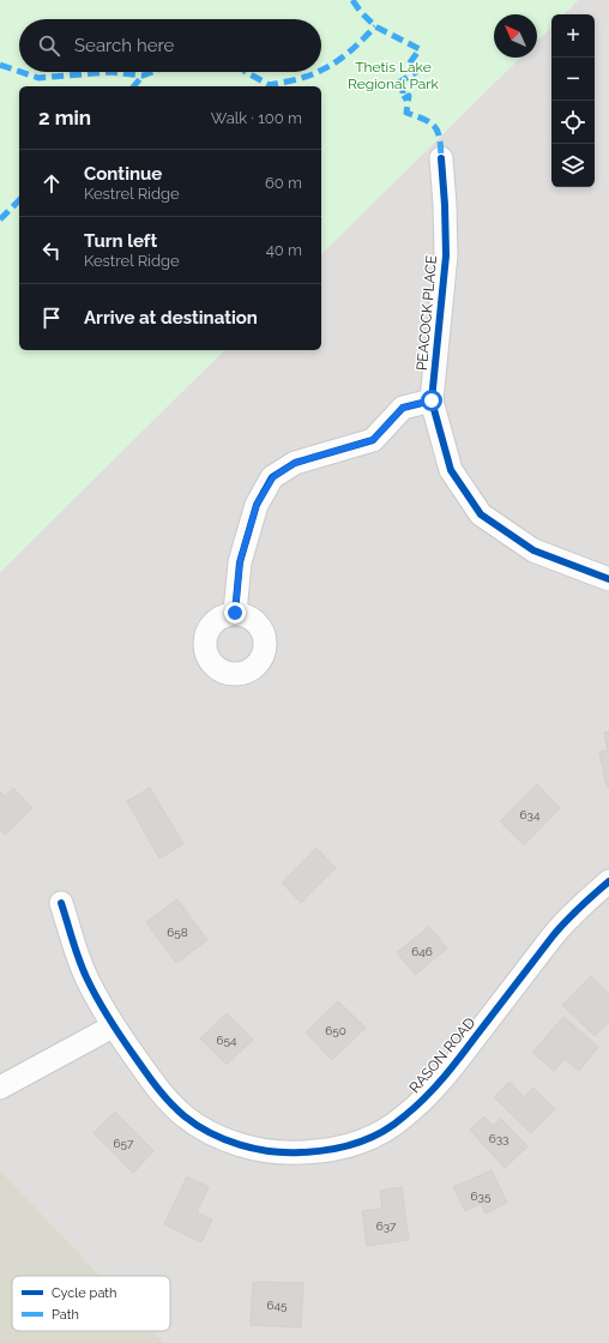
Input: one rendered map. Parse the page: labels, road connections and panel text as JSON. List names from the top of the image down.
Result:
{
  "streets": {
    "street": ["PEACOCK PLACE", "RASON ROAD"]
  },
  "parks": ["Thetis Lake Regional Park"],
  "house_numbers": [
    "634",
    "658",
    "646",
    "650",
    "654",
    "633",
    "657",
    "635",
    "637",
    "645"
  ],
  "legend": ["Cycle path", "Path"],
  "north": "top left",
  "page": {
    "map_buttons": ["+", "−"],
    "search": "Search here",
    "heading": ["2 min", "Walk · 100 m"],
    "list": [
      ["Continue", "Kestrel Ridge", "60 m"],
      ["Turn left", "Kestrel Ridge", "40 m"],
      "Arrive at destination"
    ]
  }
}
